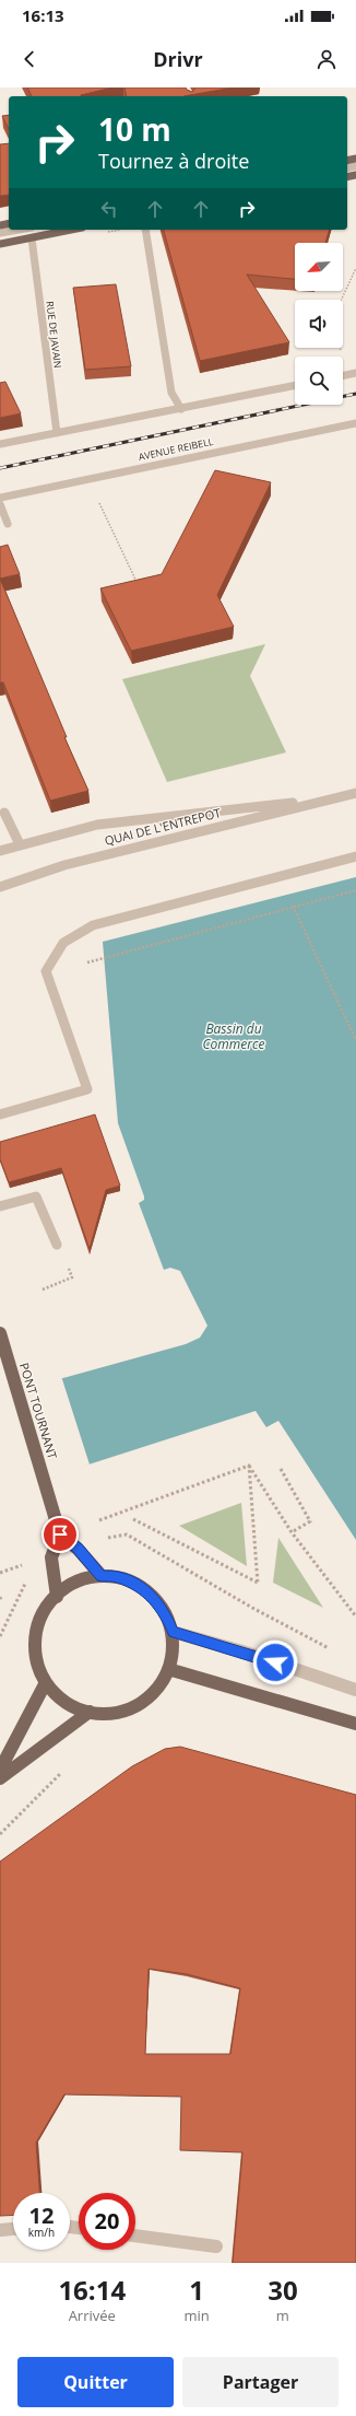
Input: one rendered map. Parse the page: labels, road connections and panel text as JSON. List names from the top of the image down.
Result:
{
  "streets": {
    "main road": ["PONT TOURNANT"],
    "street": ["RUE DE JAVAIN", "AVENUE REIBELL", "QUAI DE L'ENTREPOT"]
  },
  "water": ["Bassin du Commerce"],
  "north": "bottom left",
  "page": {
    "status": "16:13",
    "header": "Drivr",
    "turn": ["10 m", "Tournez à droite"],
    "speed": "12 km/h",
    "limit": "20",
    "eta": [
      "16:14",
      "Arrivée",
      "1",
      "min",
      "30",
      "m"
    ],
    "buttons": ["Quitter", "Partager"]
  }
}
